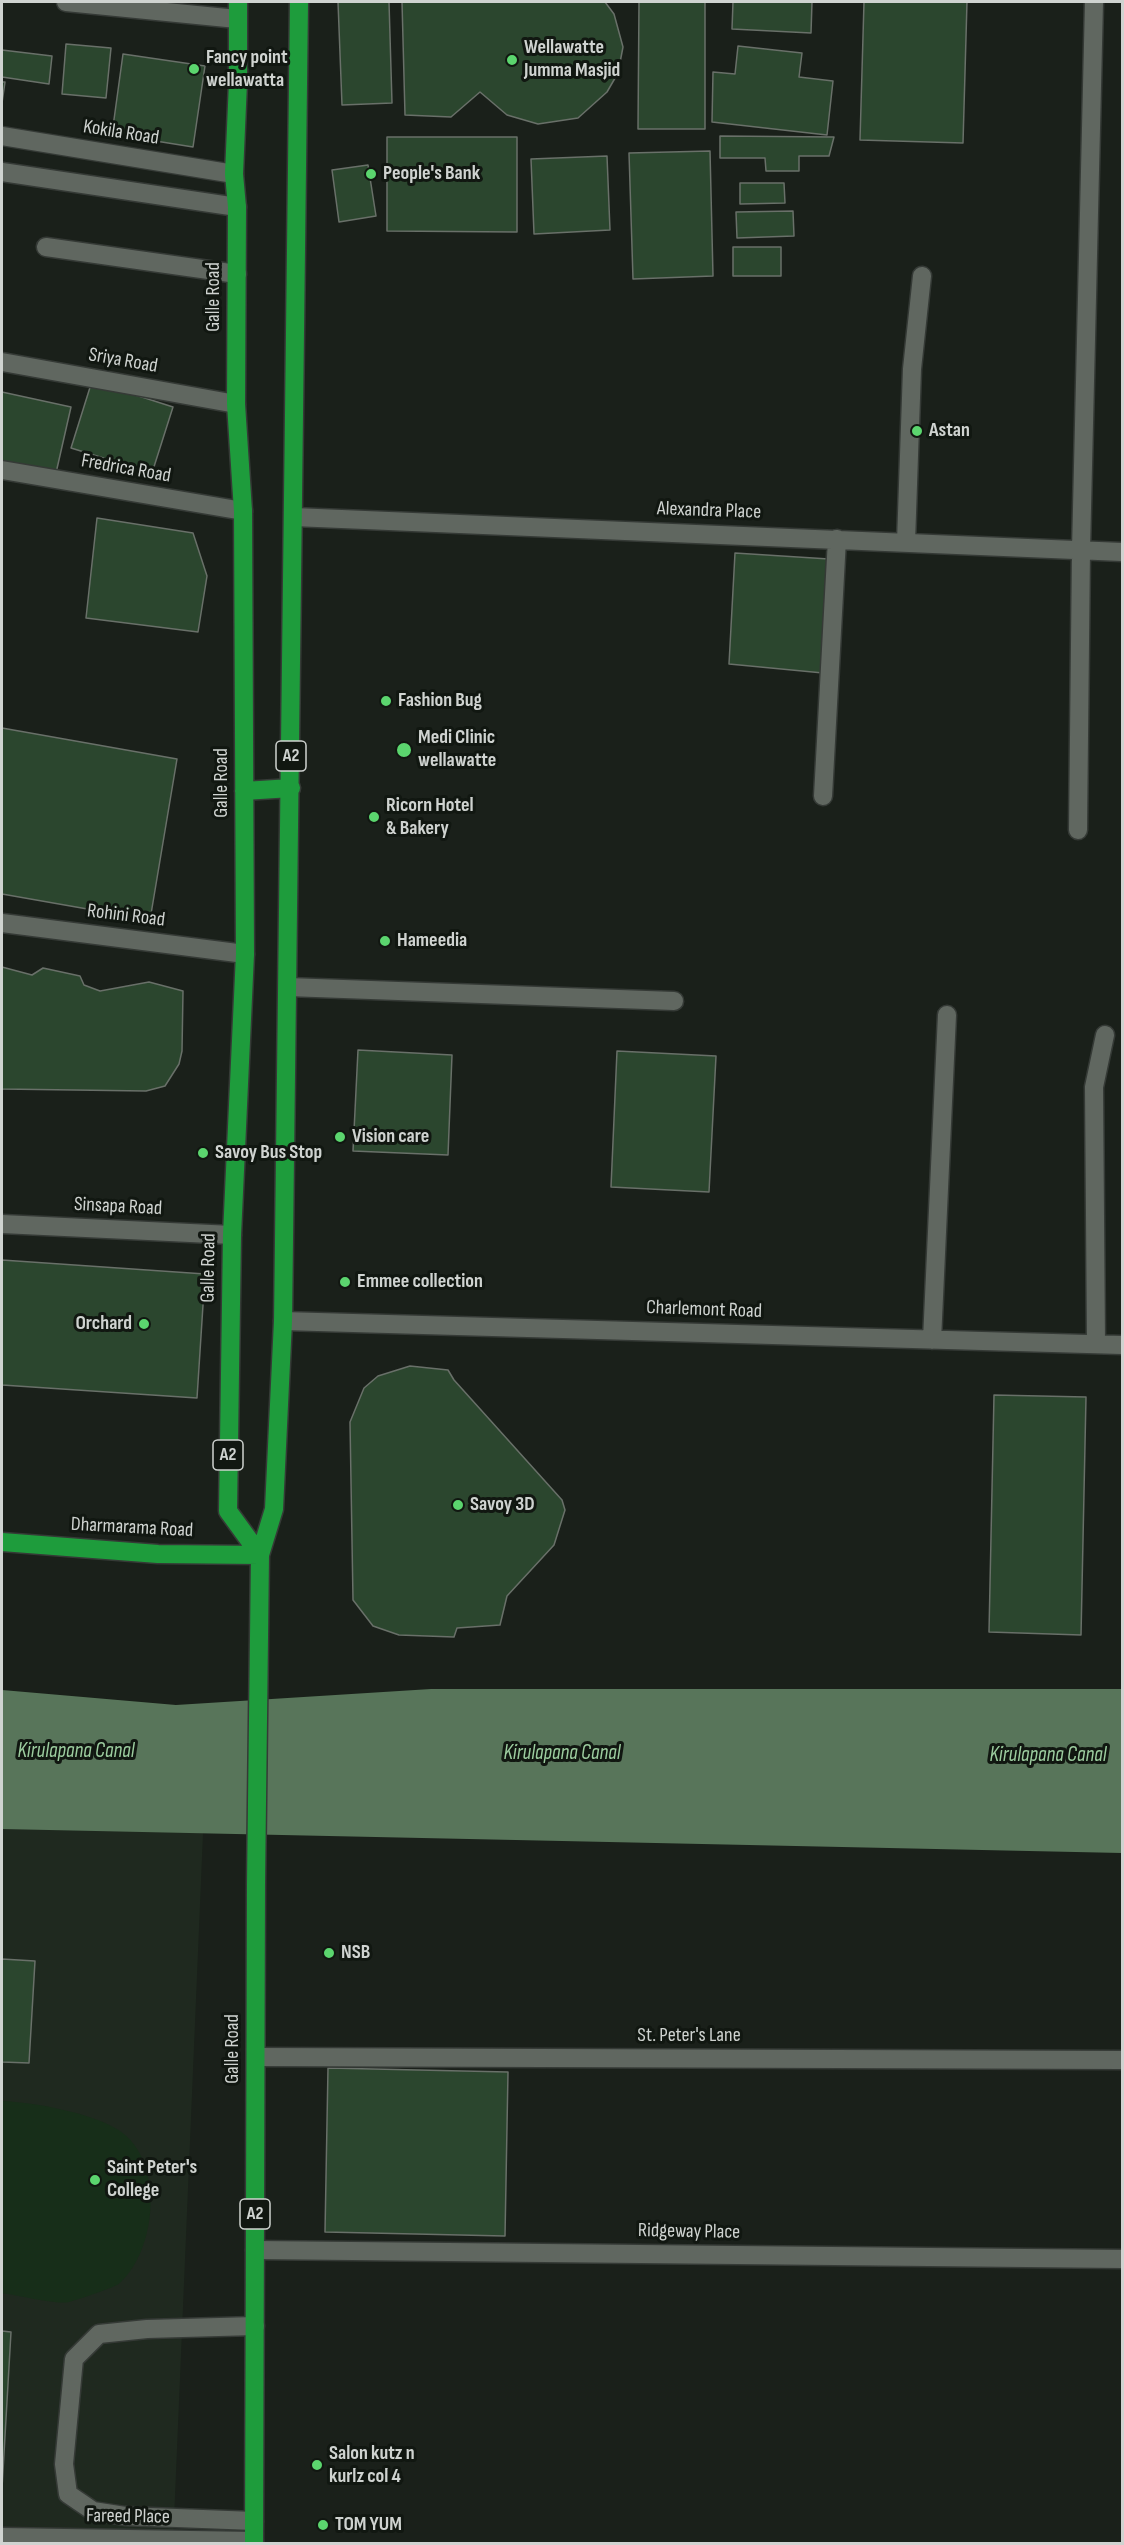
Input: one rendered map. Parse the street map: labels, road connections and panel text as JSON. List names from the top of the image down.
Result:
{
  "streets": {
    "highway": ["Galle Road", "A2", "Dharmarama Road"],
    "street": [
      "Kokila Road",
      "Sriya Road",
      "Fredrica Road",
      "Alexandra Place",
      "Rohini Road",
      "Sinsapa Road",
      "Charlemont Road",
      "St. Peter's Lane",
      "Ridgeway Place",
      "Fareed Place"
    ]
  },
  "crossings": [
    ["Kokila Road", "Galle Road"],
    ["Galle Road", "Sriya Road"],
    ["Galle Road", "Fredrica Road"],
    ["Galle Road", "Alexandra Place"],
    ["Galle Road", "Rohini Road"],
    ["Galle Road", "Sinsapa Road"],
    ["Galle Road", "Charlemont Road"],
    ["Galle Road", "Dharmarama Road"],
    ["Galle Road", "St. Peter's Lane"],
    ["Galle Road", "Ridgeway Place"],
    ["Galle Road", "Fareed Place"]
  ],
  "water": ["Kirulapana Canal"],
  "places": [
    "Wellawatte Jumma Masjid",
    "Fancy point wellawatta",
    "People's Bank",
    "Astan",
    "Fashion Bug",
    "Medi Clinic wellawatte",
    "Ricorn Hotel & Bakery",
    "Hameedia",
    "Vision care",
    "Savoy Bus Stop",
    "Emmee collection",
    "Orchard",
    "Savoy 3D",
    "NSB",
    "Saint Peter's College",
    "Salon kutz n kurlz col 4",
    "TOM YUM"
  ]
}
